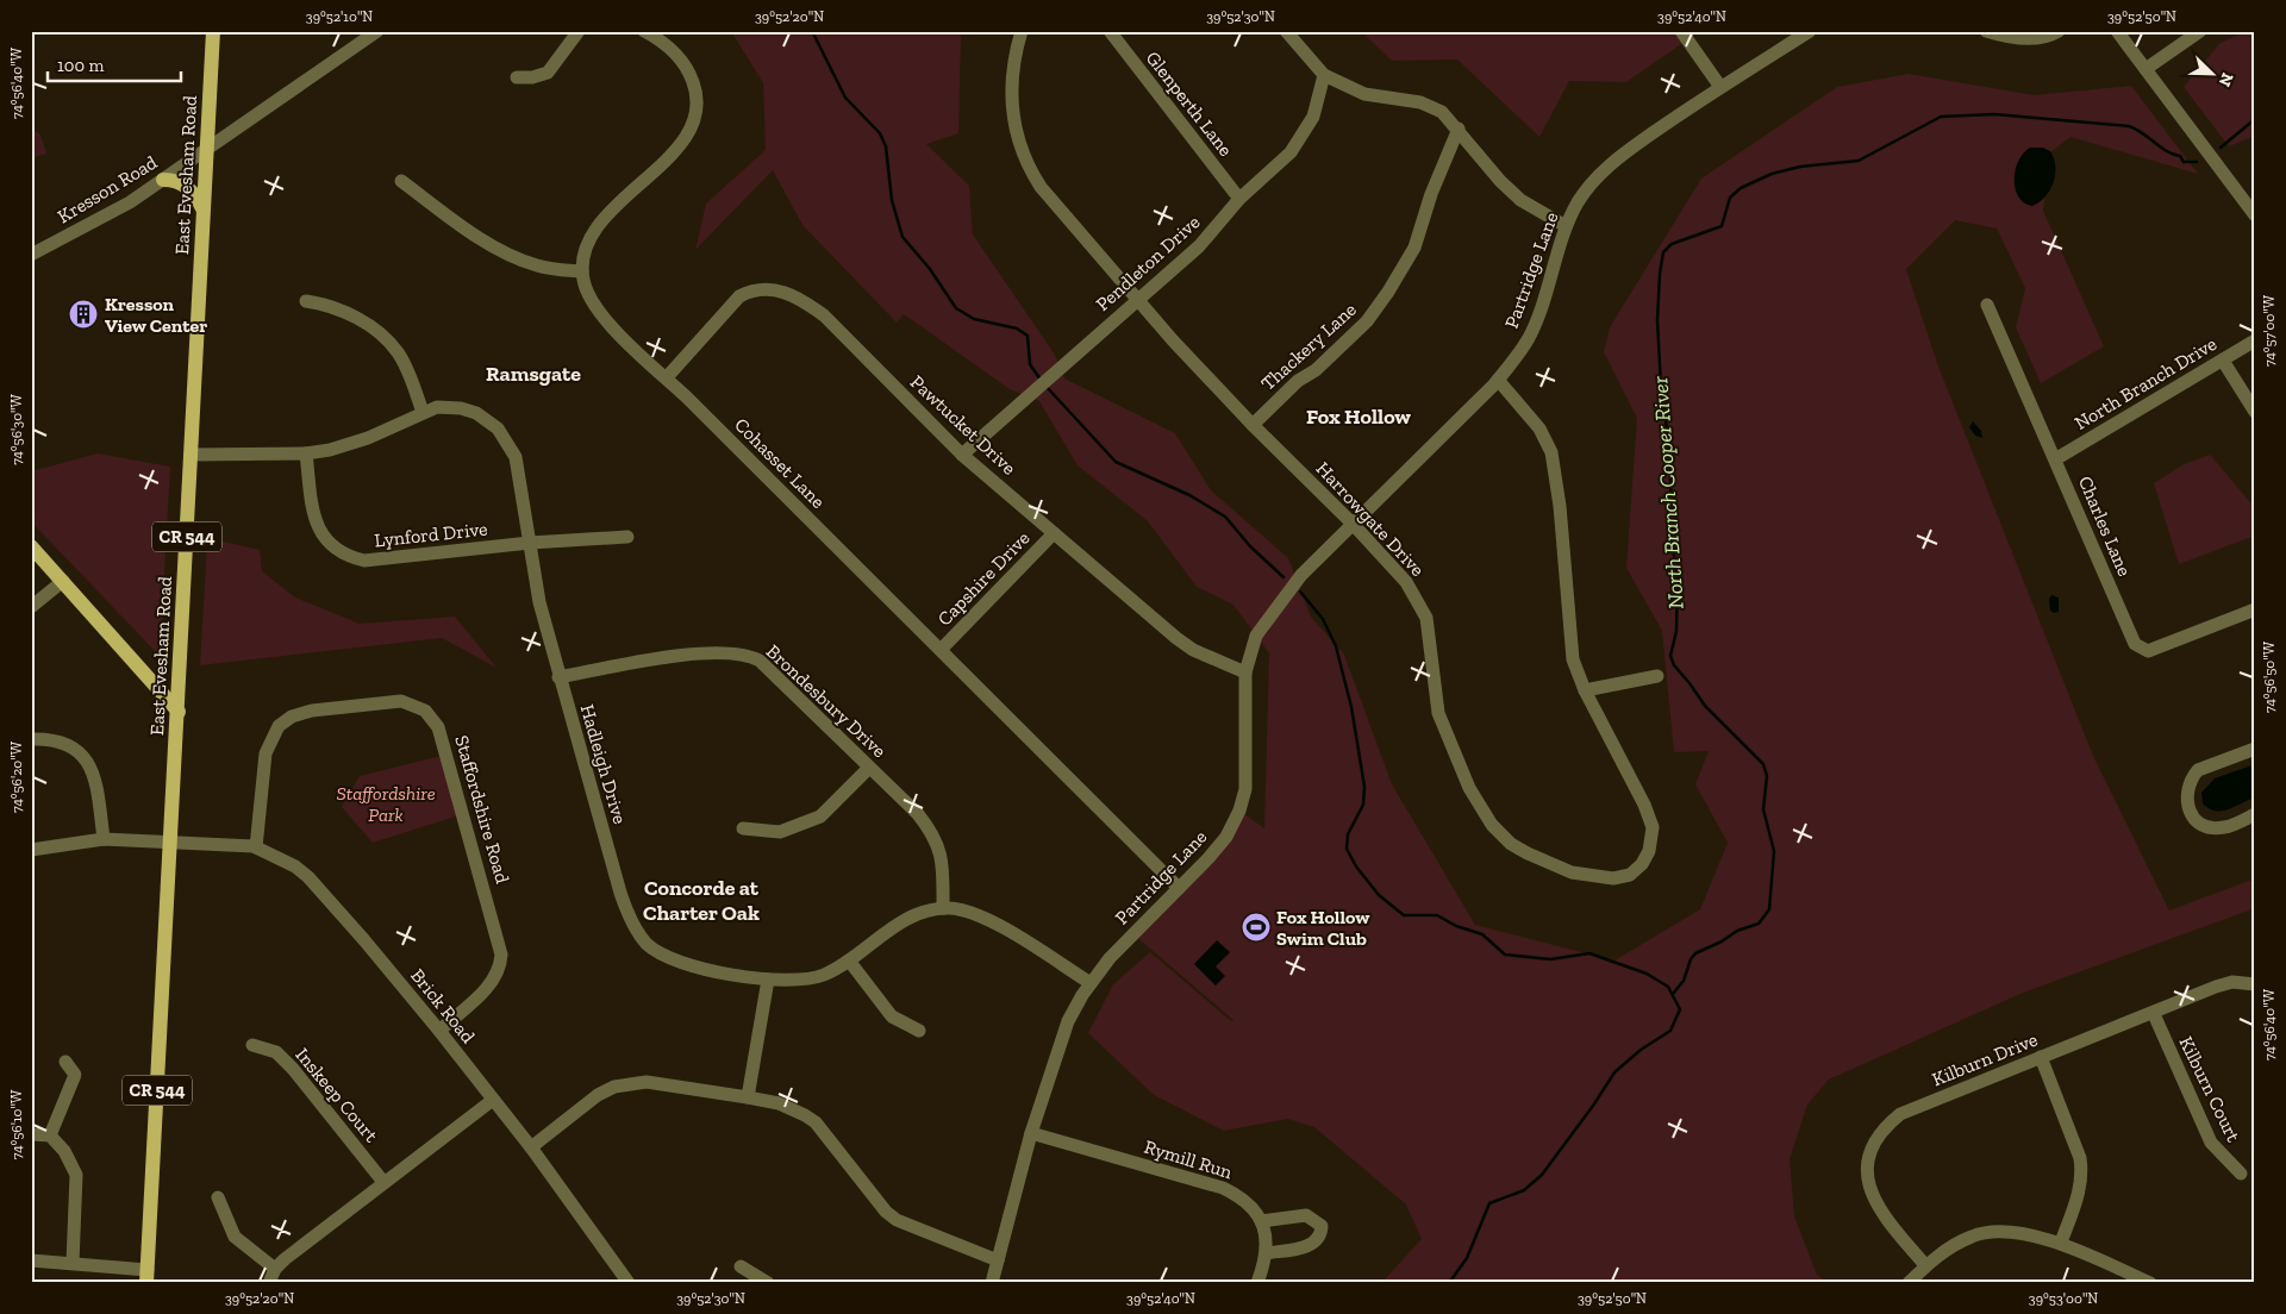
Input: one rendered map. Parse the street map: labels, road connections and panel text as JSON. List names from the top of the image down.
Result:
{
  "streets": {
    "main road": ["East Evesham Road", "CR 544"],
    "street": [
      "Glenperth Lane",
      "Kresson Road",
      "Pendleton Drive",
      "Partridge Lane",
      "Thackery Lane",
      "North Branch Drive",
      "Pawtucket Drive",
      "Cohasset Lane",
      "Harrowgate Drive",
      "Charles Lane",
      "Lynford Drive",
      "Capshire Drive",
      "Brondesbury Drive",
      "Hadleigh Drive",
      "Staffordshire Road",
      "Brick Road",
      "Kilburn Drive",
      "Kilburn Court",
      "Inskeep Court",
      "Rymill Run"
    ]
  },
  "crossings": [
    ["Glenperth Lane", "Pendleton Drive"],
    ["East Evesham Road", "Kresson Road"],
    ["East Evesham Road", "Hadleigh Drive"],
    ["East Evesham Road", "Brick Road"],
    ["Pendleton Drive", "Pawtucket Drive"],
    ["Pendleton Drive", "Harrowgate Drive"],
    ["Partridge Lane", "Pawtucket Drive"],
    ["Partridge Lane", "Cohasset Lane"],
    ["Partridge Lane", "Harrowgate Drive"],
    ["Partridge Lane", "Hadleigh Drive"],
    ["Partridge Lane", "Rymill Run"],
    ["Thackery Lane", "Harrowgate Drive"],
    ["North Branch Drive", "Charles Lane"],
    ["Pawtucket Drive", "Cohasset Lane"],
    ["Pawtucket Drive", "Capshire Drive"],
    ["Cohasset Lane", "Capshire Drive"],
    ["Lynford Drive", "Hadleigh Drive"],
    ["Brondesbury Drive", "Hadleigh Drive"],
    ["Staffordshire Road", "Brick Road"],
    ["Kilburn Drive", "Kilburn Court"]
  ],
  "districts": ["Ramsgate", "Fox Hollow", "Concorde at Charter Oak"],
  "water": ["North Branch Cooper River"],
  "parks": ["Staffordshire Park"],
  "places": {
    "building": ["Kresson View Center"],
    "sports": ["Fox Hollow Swim Club"]
  },
  "scale_bar": "100 m",
  "north": "bottom right",
  "coordinates": [
    "39°52'10\"N",
    "39°52'20\"N",
    "39°52'30\"N",
    "39°52'40\"N",
    "39°52'50\"N",
    "74°56'40\"W",
    "74°57'00\"W",
    "74°56'30\"W",
    "74°56'50\"W",
    "74°56'20\"W",
    "74°56'10\"W",
    "39°53'00\"N"
  ]
}
